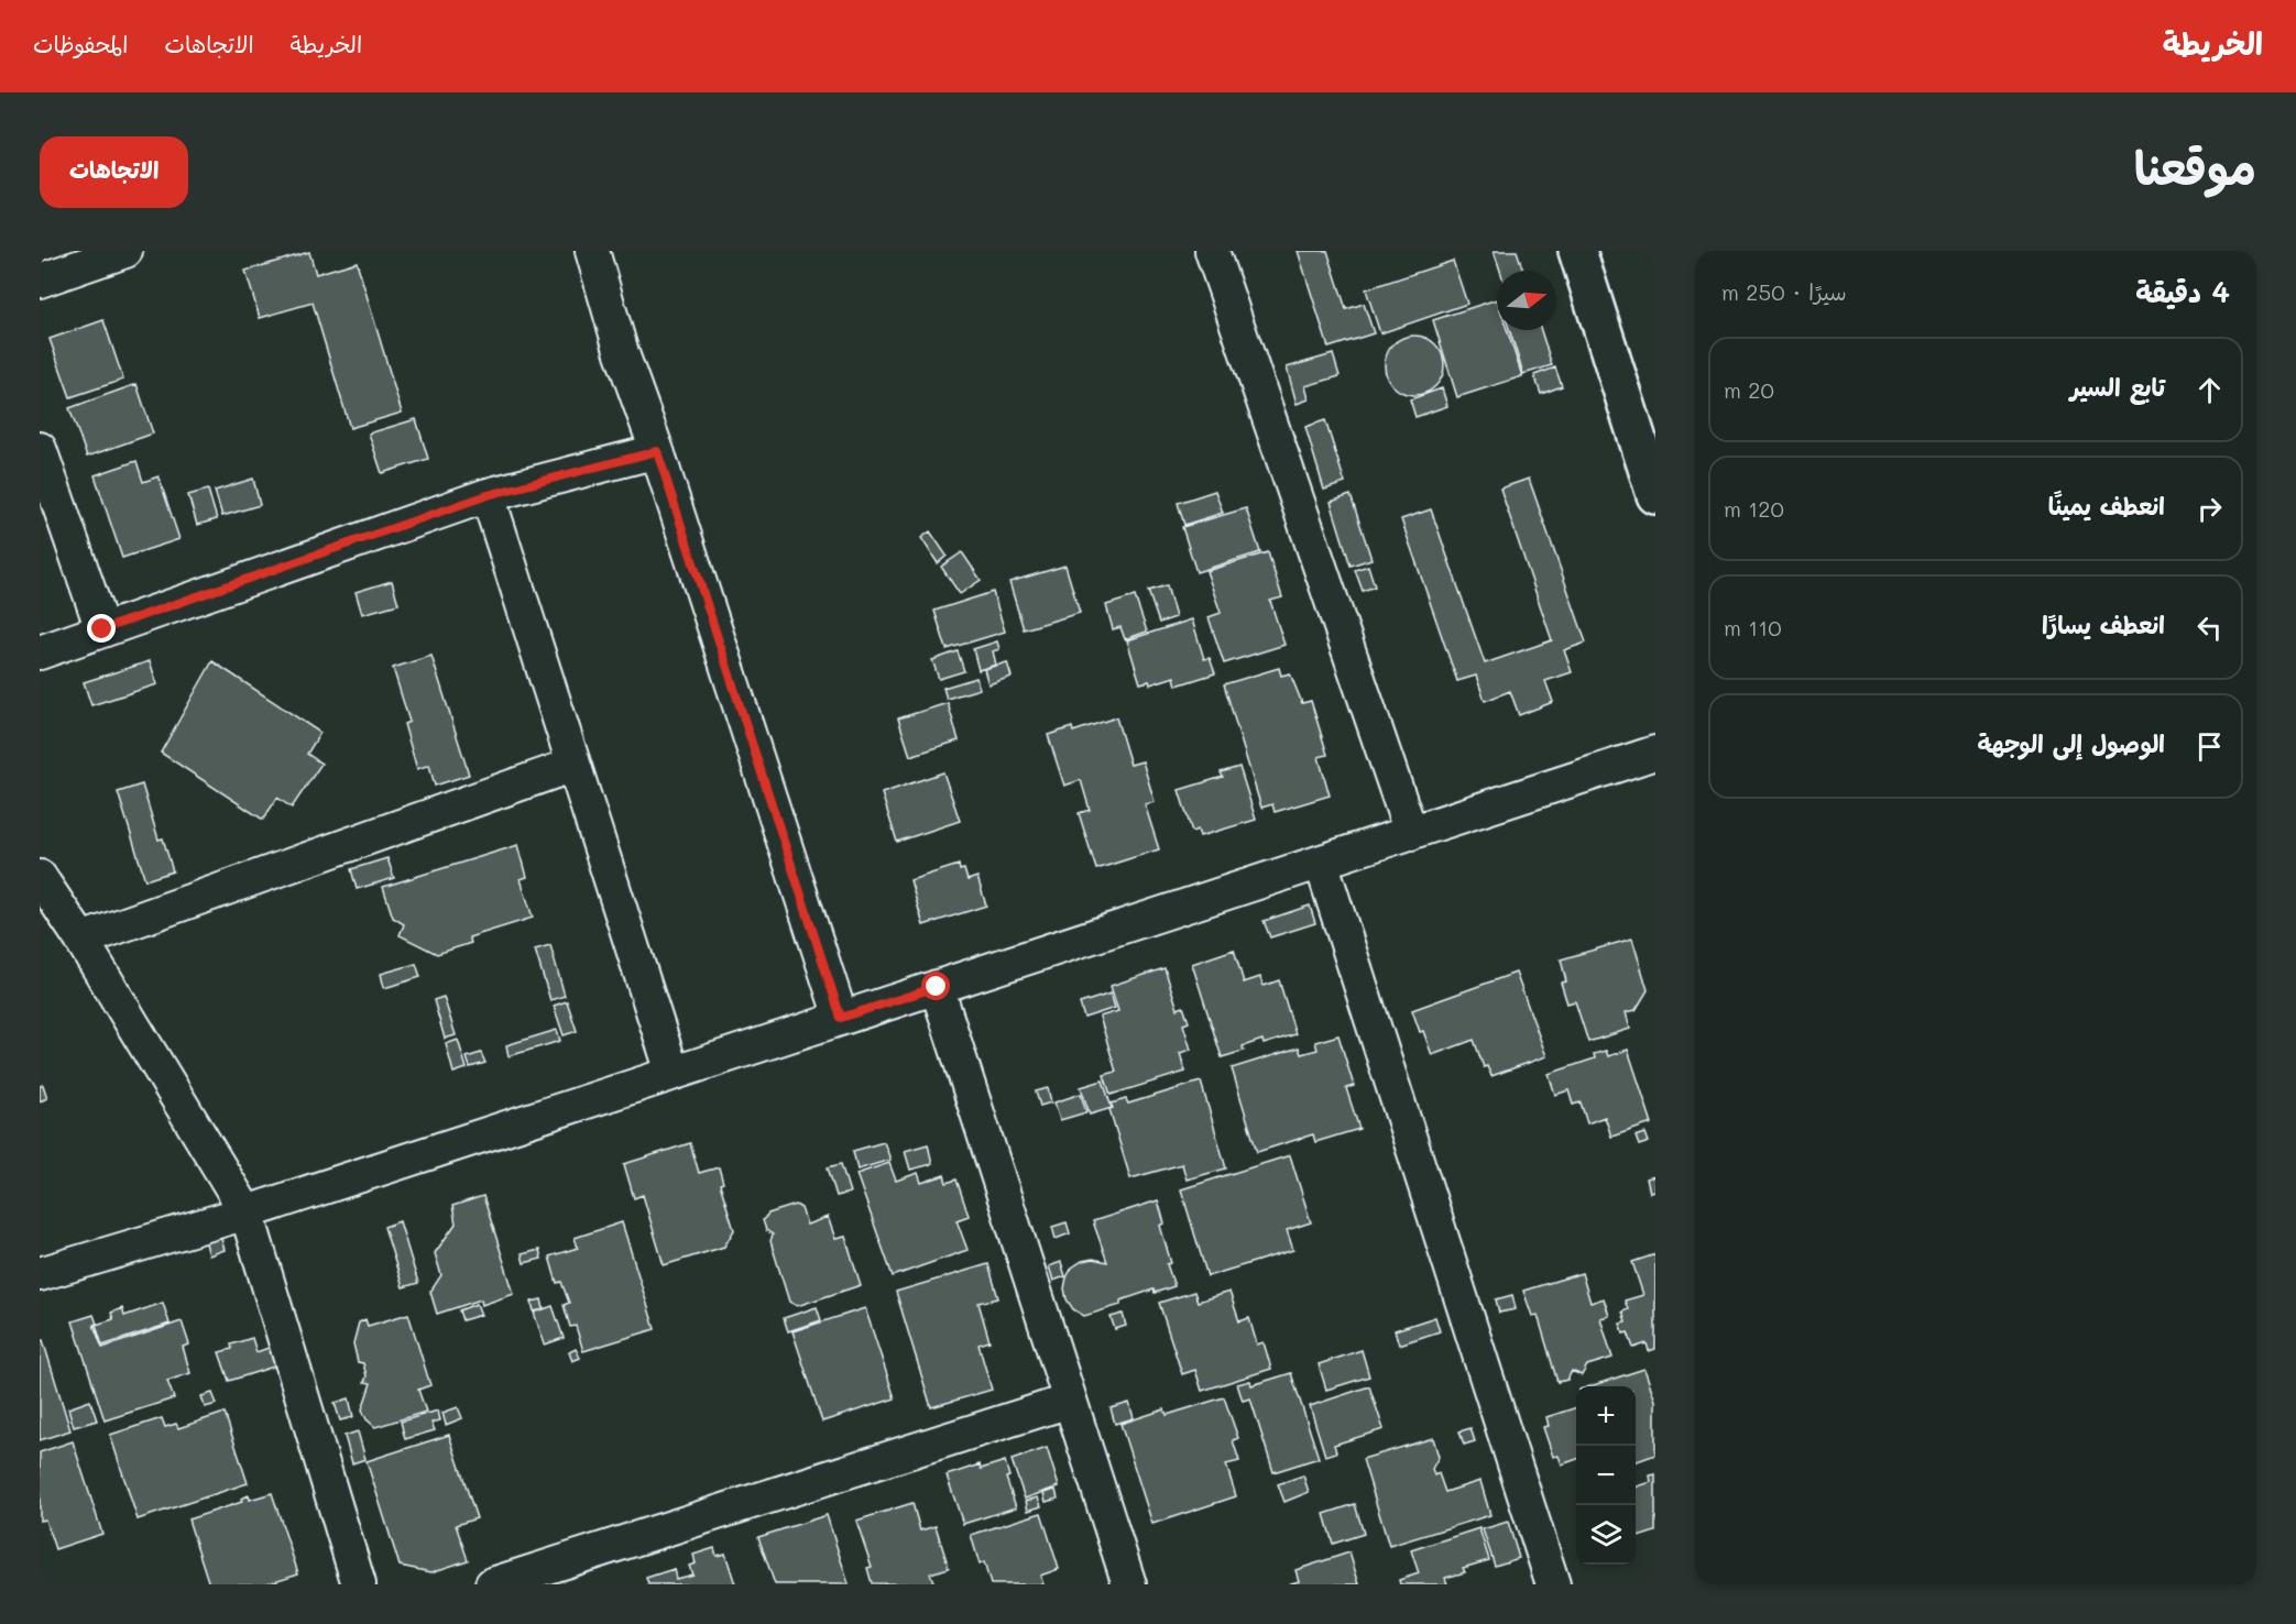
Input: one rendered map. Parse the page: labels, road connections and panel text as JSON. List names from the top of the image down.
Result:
{
  "north": "right",
  "page": {
    "header": "الخريطة",
    "nav": ["الخريطة", "الاتجاهات", "المحفوظات"],
    "title": "موقعنا",
    "buttons": "الاتجاهات",
    "heading": ["4 دقيقة", "سيرًا · 250 m"],
    "list": [
      ["تابع السير", "20 m"],
      ["انعطف يمينًا", "120 m"],
      ["انعطف يسارًا", "110 m"],
      "الوصول إلى الوجهة"
    ],
    "map_buttons": ["+", "−"]
  }
}
